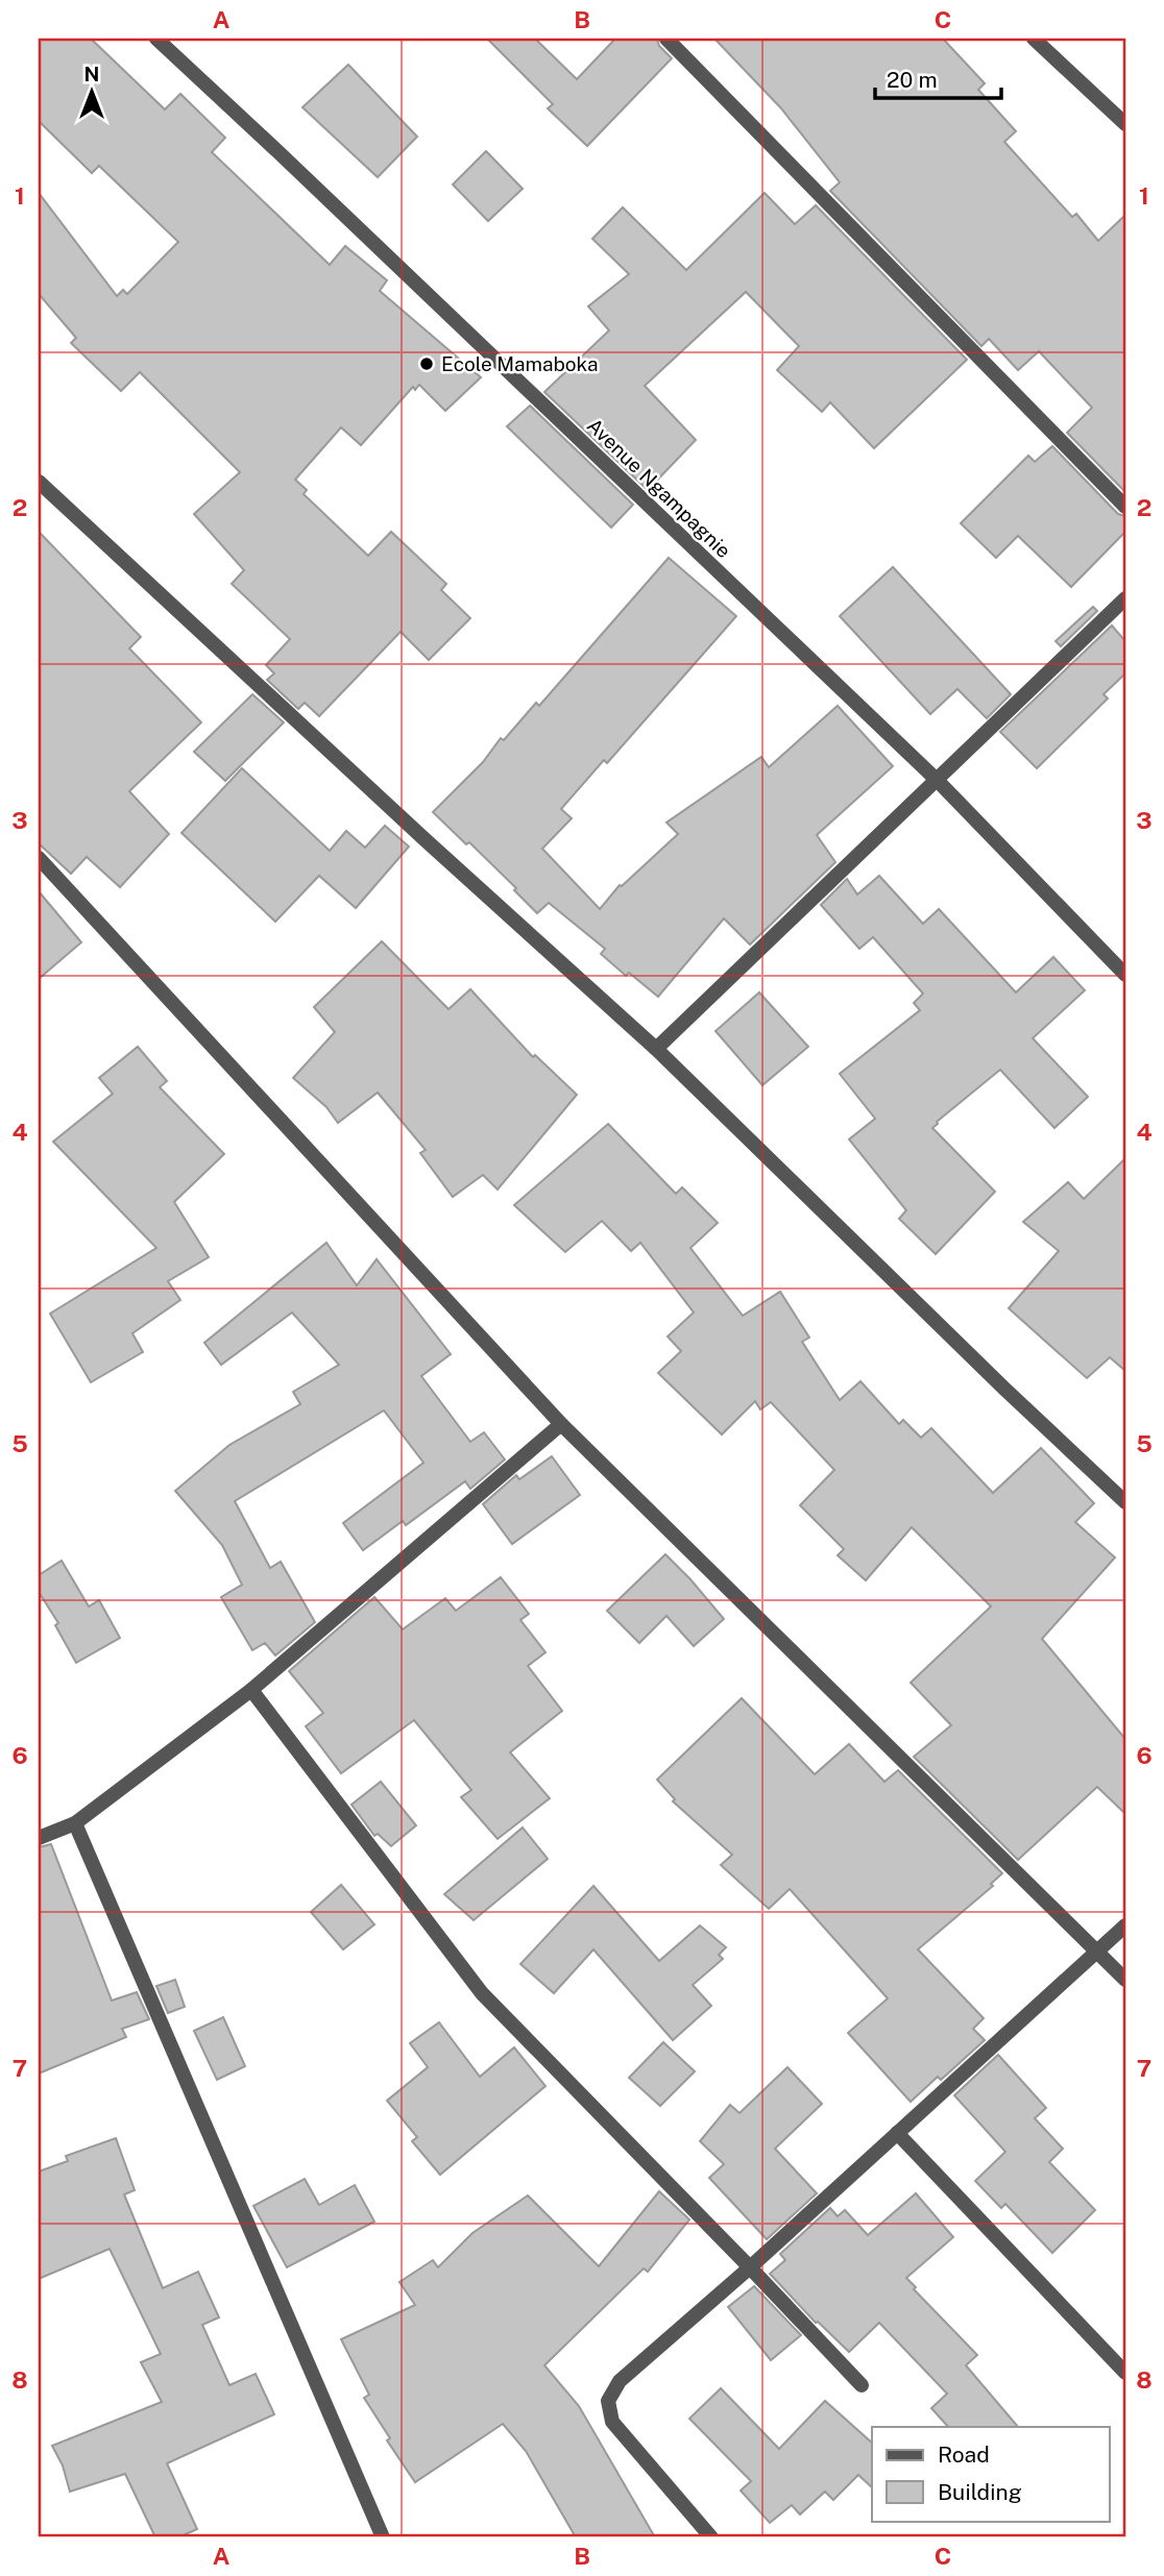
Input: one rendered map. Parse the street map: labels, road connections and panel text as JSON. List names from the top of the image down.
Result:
{
  "streets": {
    "street": ["Avenue Ngampagnie"]
  },
  "places": ["Ecole Mamaboka"],
  "legend": ["Road", "Building"],
  "scale_bar": "20 m",
  "north": "top",
  "grid": {
    "columns": ["A", "B", "C"],
    "rows": [
      "1",
      "2",
      "3",
      "4",
      "5",
      "6",
      "7",
      "8"
    ]
  }
}
